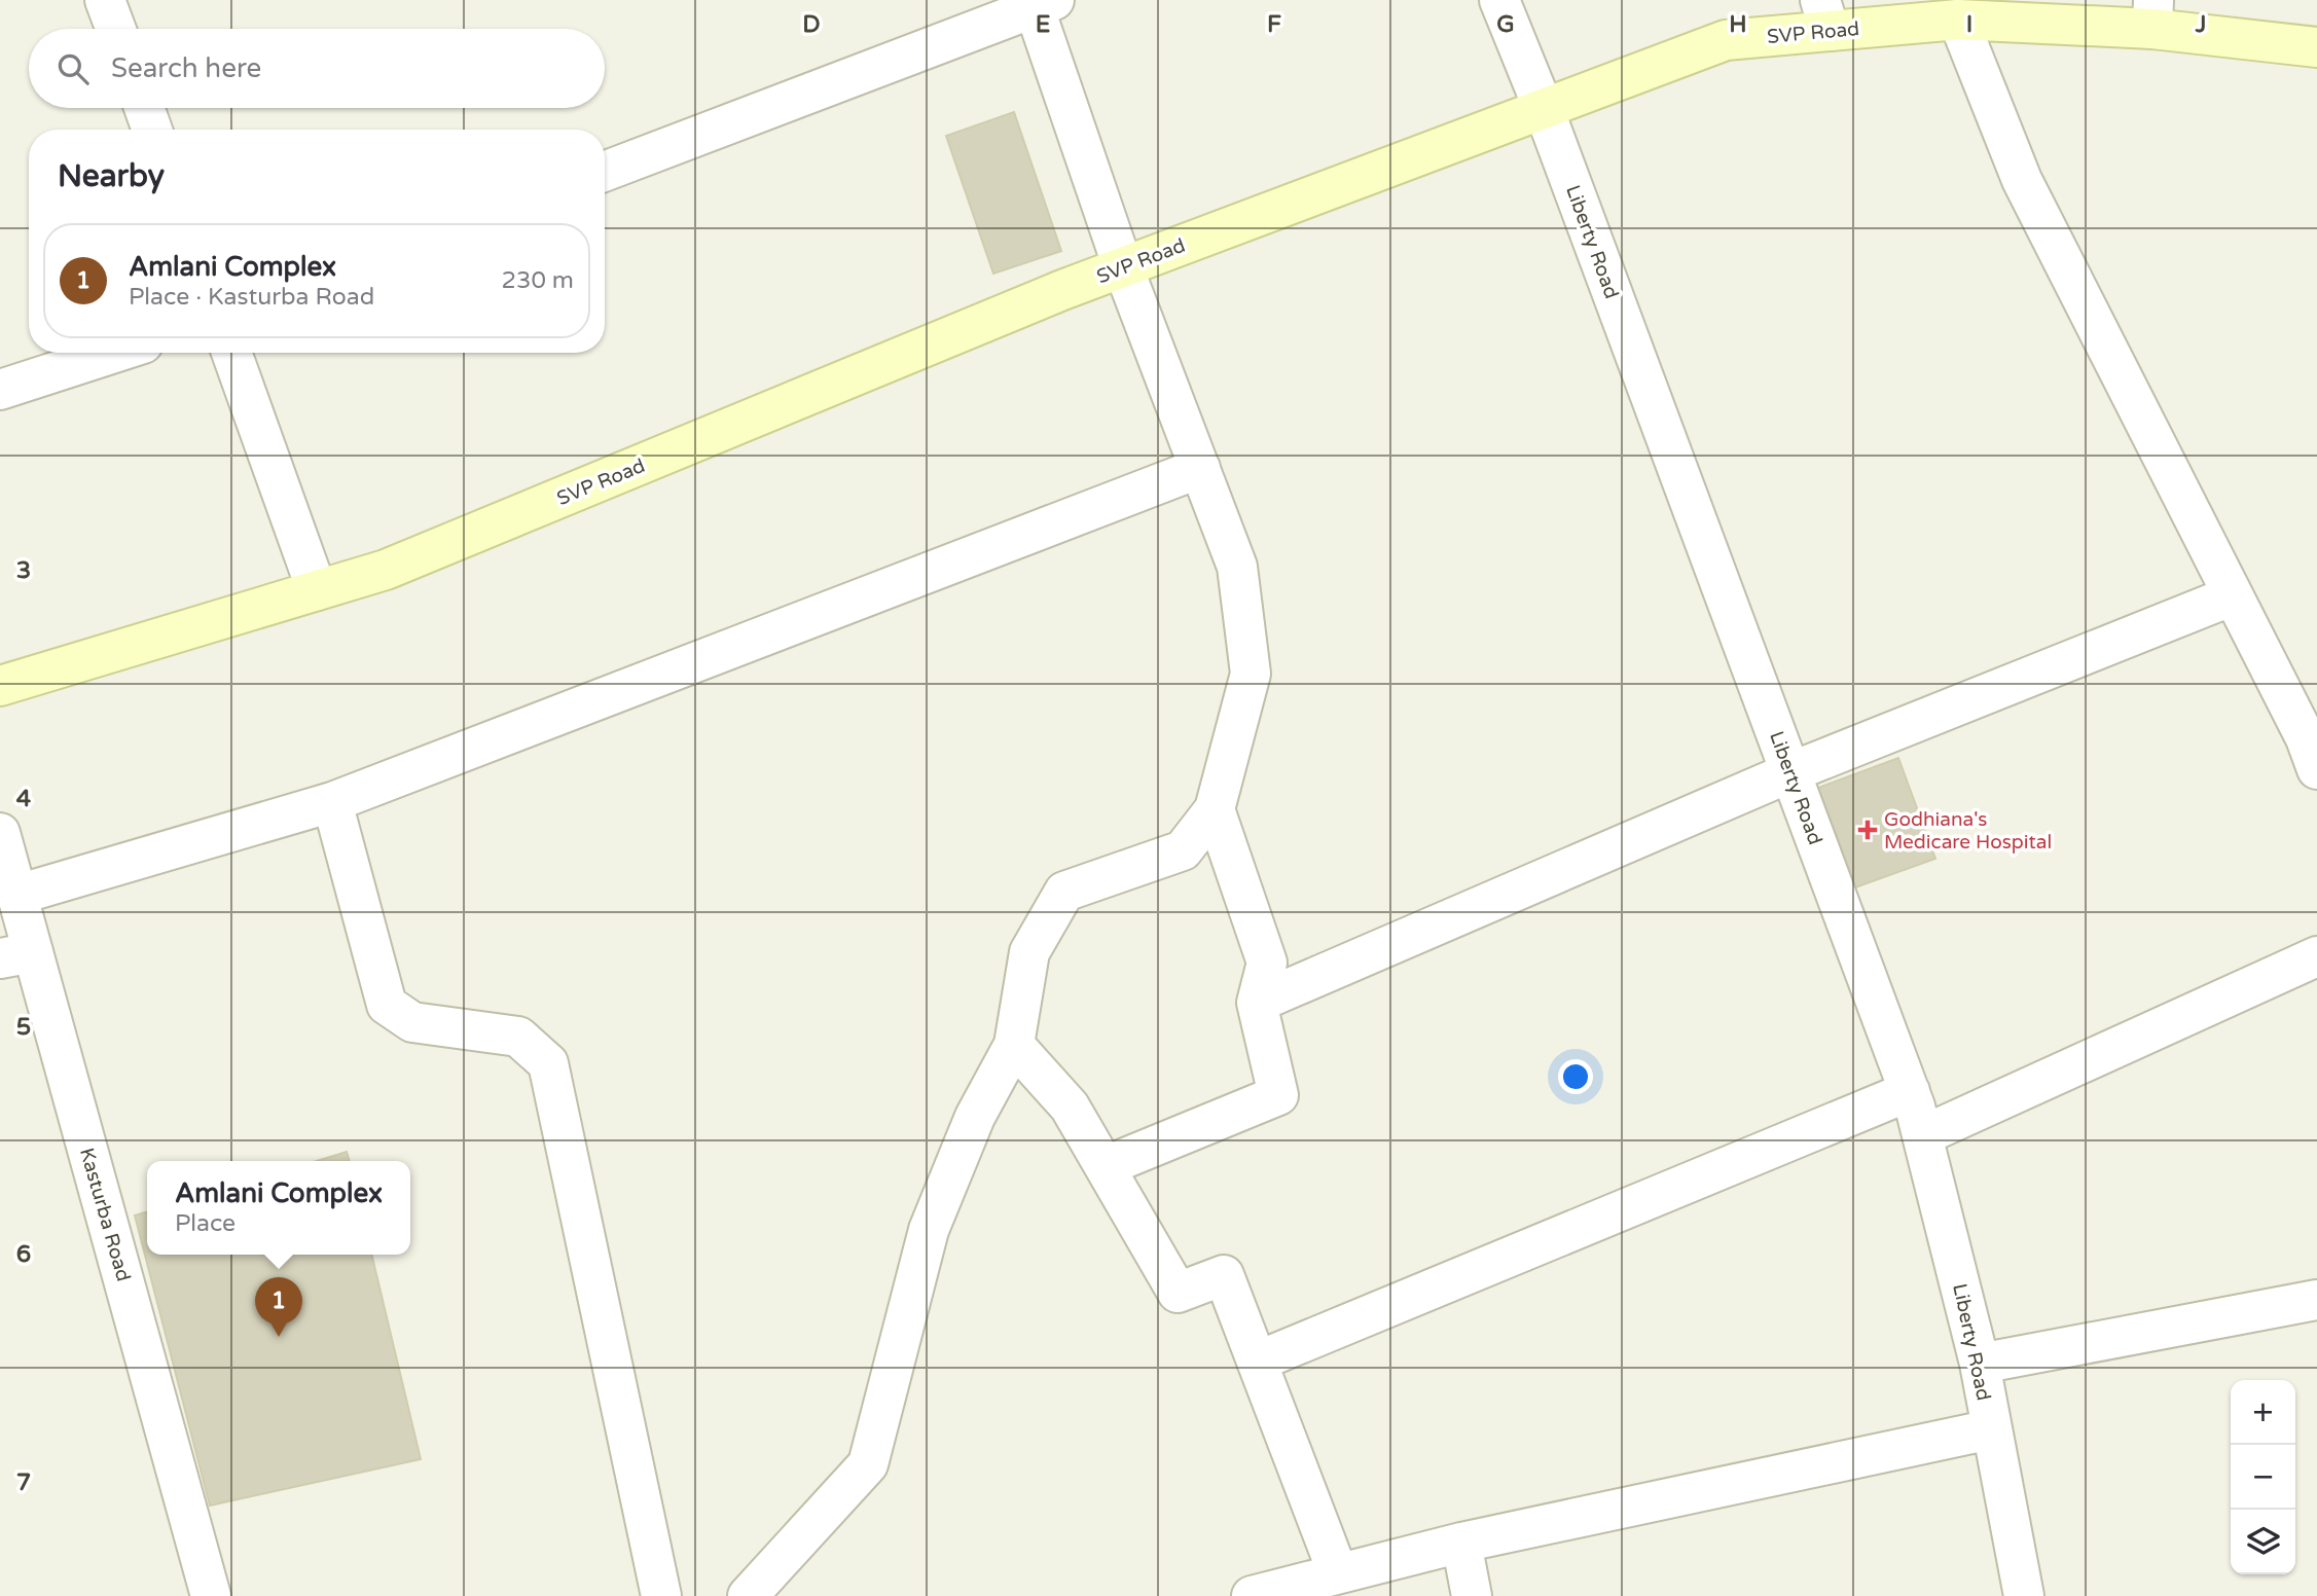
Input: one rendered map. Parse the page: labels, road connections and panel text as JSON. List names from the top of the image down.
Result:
{
  "streets": {
    "main road": ["SVP Road"],
    "street": ["Liberty Road", "Kasturba Road"]
  },
  "crossings": [
    ["SVP Road", "Liberty Road"]
  ],
  "places": {
    "health": ["Godhiana's Medicare Hospital"]
  },
  "page": {
    "search": "Search here",
    "heading": "Nearby",
    "list": [
      {
        "mark": "1",
        "name": "Amlani Complex",
        "note": "Place · Kasturba Road",
        "value": "230 m"
      }
    ],
    "popup": ["Amlani Complex", "Place"],
    "pins": "1",
    "map_buttons": ["+", "−"]
  },
  "grid": {
    "columns": [
      "D",
      "E",
      "F",
      "G",
      "H",
      "I",
      "J"
    ],
    "rows": [
      "3",
      "4",
      "5",
      "6",
      "7"
    ]
  }
}
